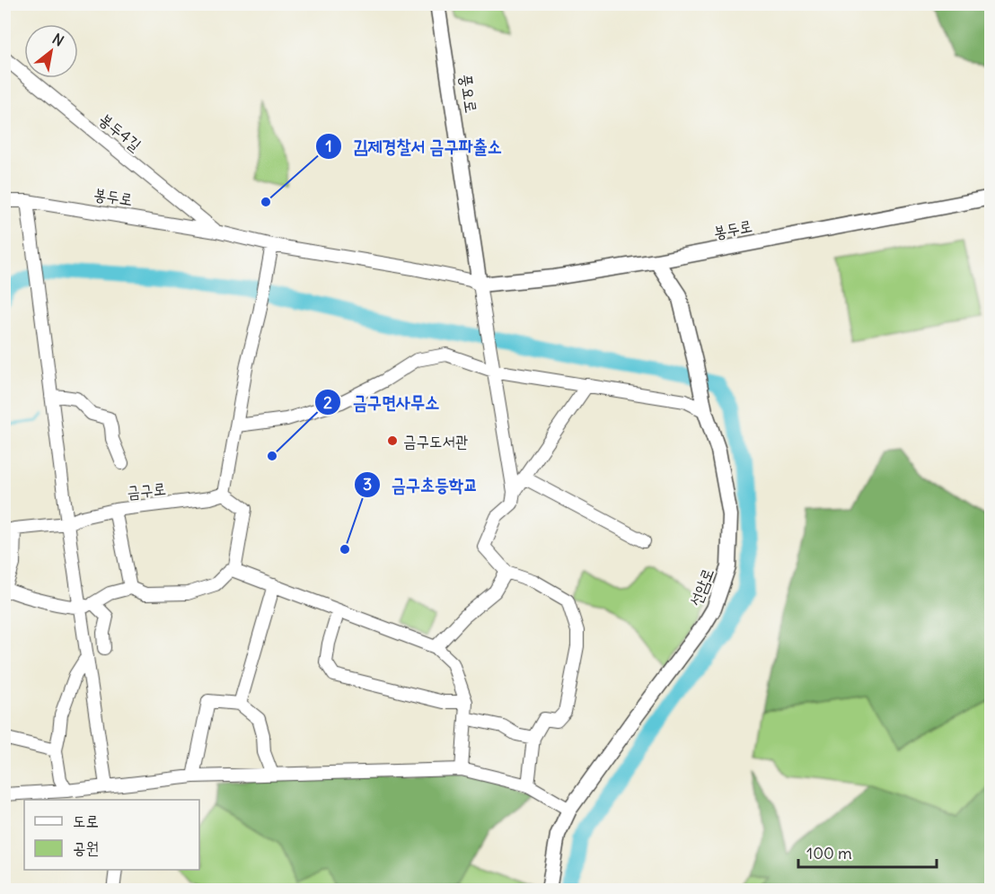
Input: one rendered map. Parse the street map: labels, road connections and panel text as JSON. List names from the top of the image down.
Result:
{
  "streets": {
    "main road": ["풍요로", "봉두로", "선암로"],
    "street": ["봉두4길", "금구로"]
  },
  "crossings": [
    ["풍요로", "봉두로"],
    ["봉두4길", "봉두로"],
    ["봉두로", "선암로"]
  ],
  "places": [
    "김제경찰서 금구파출소",
    "금구도서관",
    "금구면사무소",
    "금구초등학교"
  ],
  "legend": ["도로", "공원"],
  "scale_bar": "100 m",
  "north": "top right"
}
